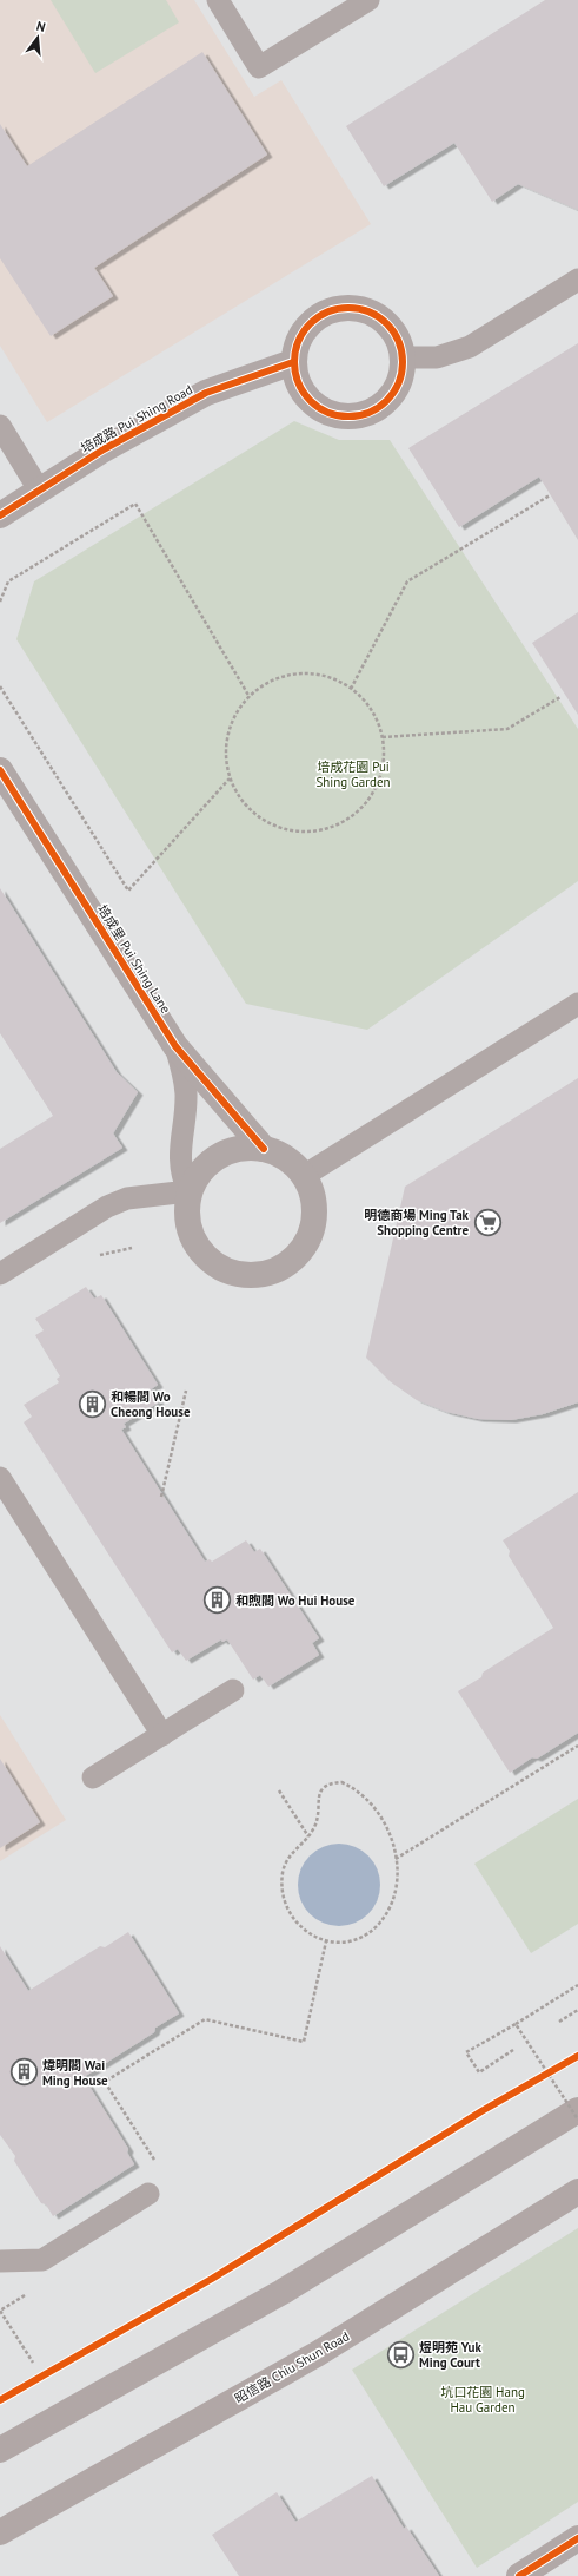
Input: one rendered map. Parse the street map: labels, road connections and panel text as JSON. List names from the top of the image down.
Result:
{
  "streets": {
    "main road": ["昭信路 Chiu Shun Road"],
    "street": ["培成路 Pui Shing Road", "培成里 Pui Shing Lane"]
  },
  "parks": ["培成花園 Pui Shing Garden", "坑口花園 Hang Hau Garden"],
  "places": {
    "supermarket": ["明德商場 Ming Tak Shopping Centre"],
    "building": ["和暢閣 Wo Cheong House", "和煦閣 Wo Hui House", "煒明閣 Wai Ming House"],
    "bus stop": ["煜明苑 Yuk Ming Court"]
  },
  "north": "top"
}
